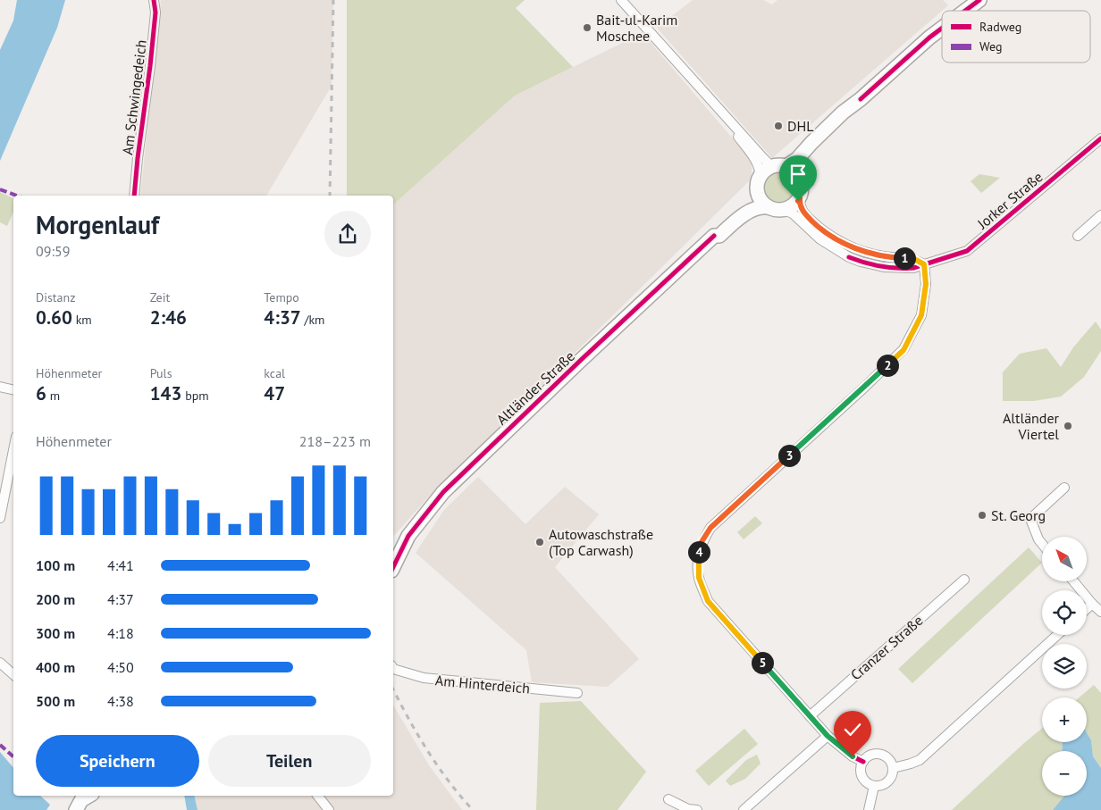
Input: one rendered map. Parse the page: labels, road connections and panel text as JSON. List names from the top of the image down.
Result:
{
  "streets": {
    "main road": ["Altländer Straße"],
    "street": [
      "Am Schwingedeich",
      "Jorker Straße",
      "Cranzer Straße",
      "Am Hinterdeich"
    ]
  },
  "crossings": [
    ["Jorker Straße", "Altländer Straße"]
  ],
  "places": [
    "Bait-ul-Karim Moschee",
    "DHL",
    "Altländer Viertel",
    "St. Georg",
    "Autowaschstraße (Top Carwash)"
  ],
  "legend": ["Radweg", "Weg"],
  "north": "top left",
  "page": {
    "heading": ["Morgenlauf", "09:59"],
    "pins": [
      "1",
      "2",
      "3",
      "4",
      "5"
    ],
    "stats": [
      ["Distanz", "0.60 km"],
      ["Zeit", "2:46"],
      ["Tempo", "4:37 /km"],
      ["Höhenmeter", "6 m"],
      ["Puls", "143 bpm"],
      ["kcal", "47"]
    ],
    "chart": ["Höhenmeter", "218–223 m"],
    "map_buttons": ["+", "−"],
    "list": [
      {
        "name": "100 m",
        "note": "4:41"
      },
      {
        "name": "200 m",
        "note": "4:37"
      },
      {
        "name": "300 m",
        "note": "4:18"
      },
      {
        "name": "400 m",
        "note": "4:50"
      },
      {
        "name": "500 m",
        "note": "4:38"
      }
    ],
    "buttons": ["Speichern", "Teilen"]
  }
}
